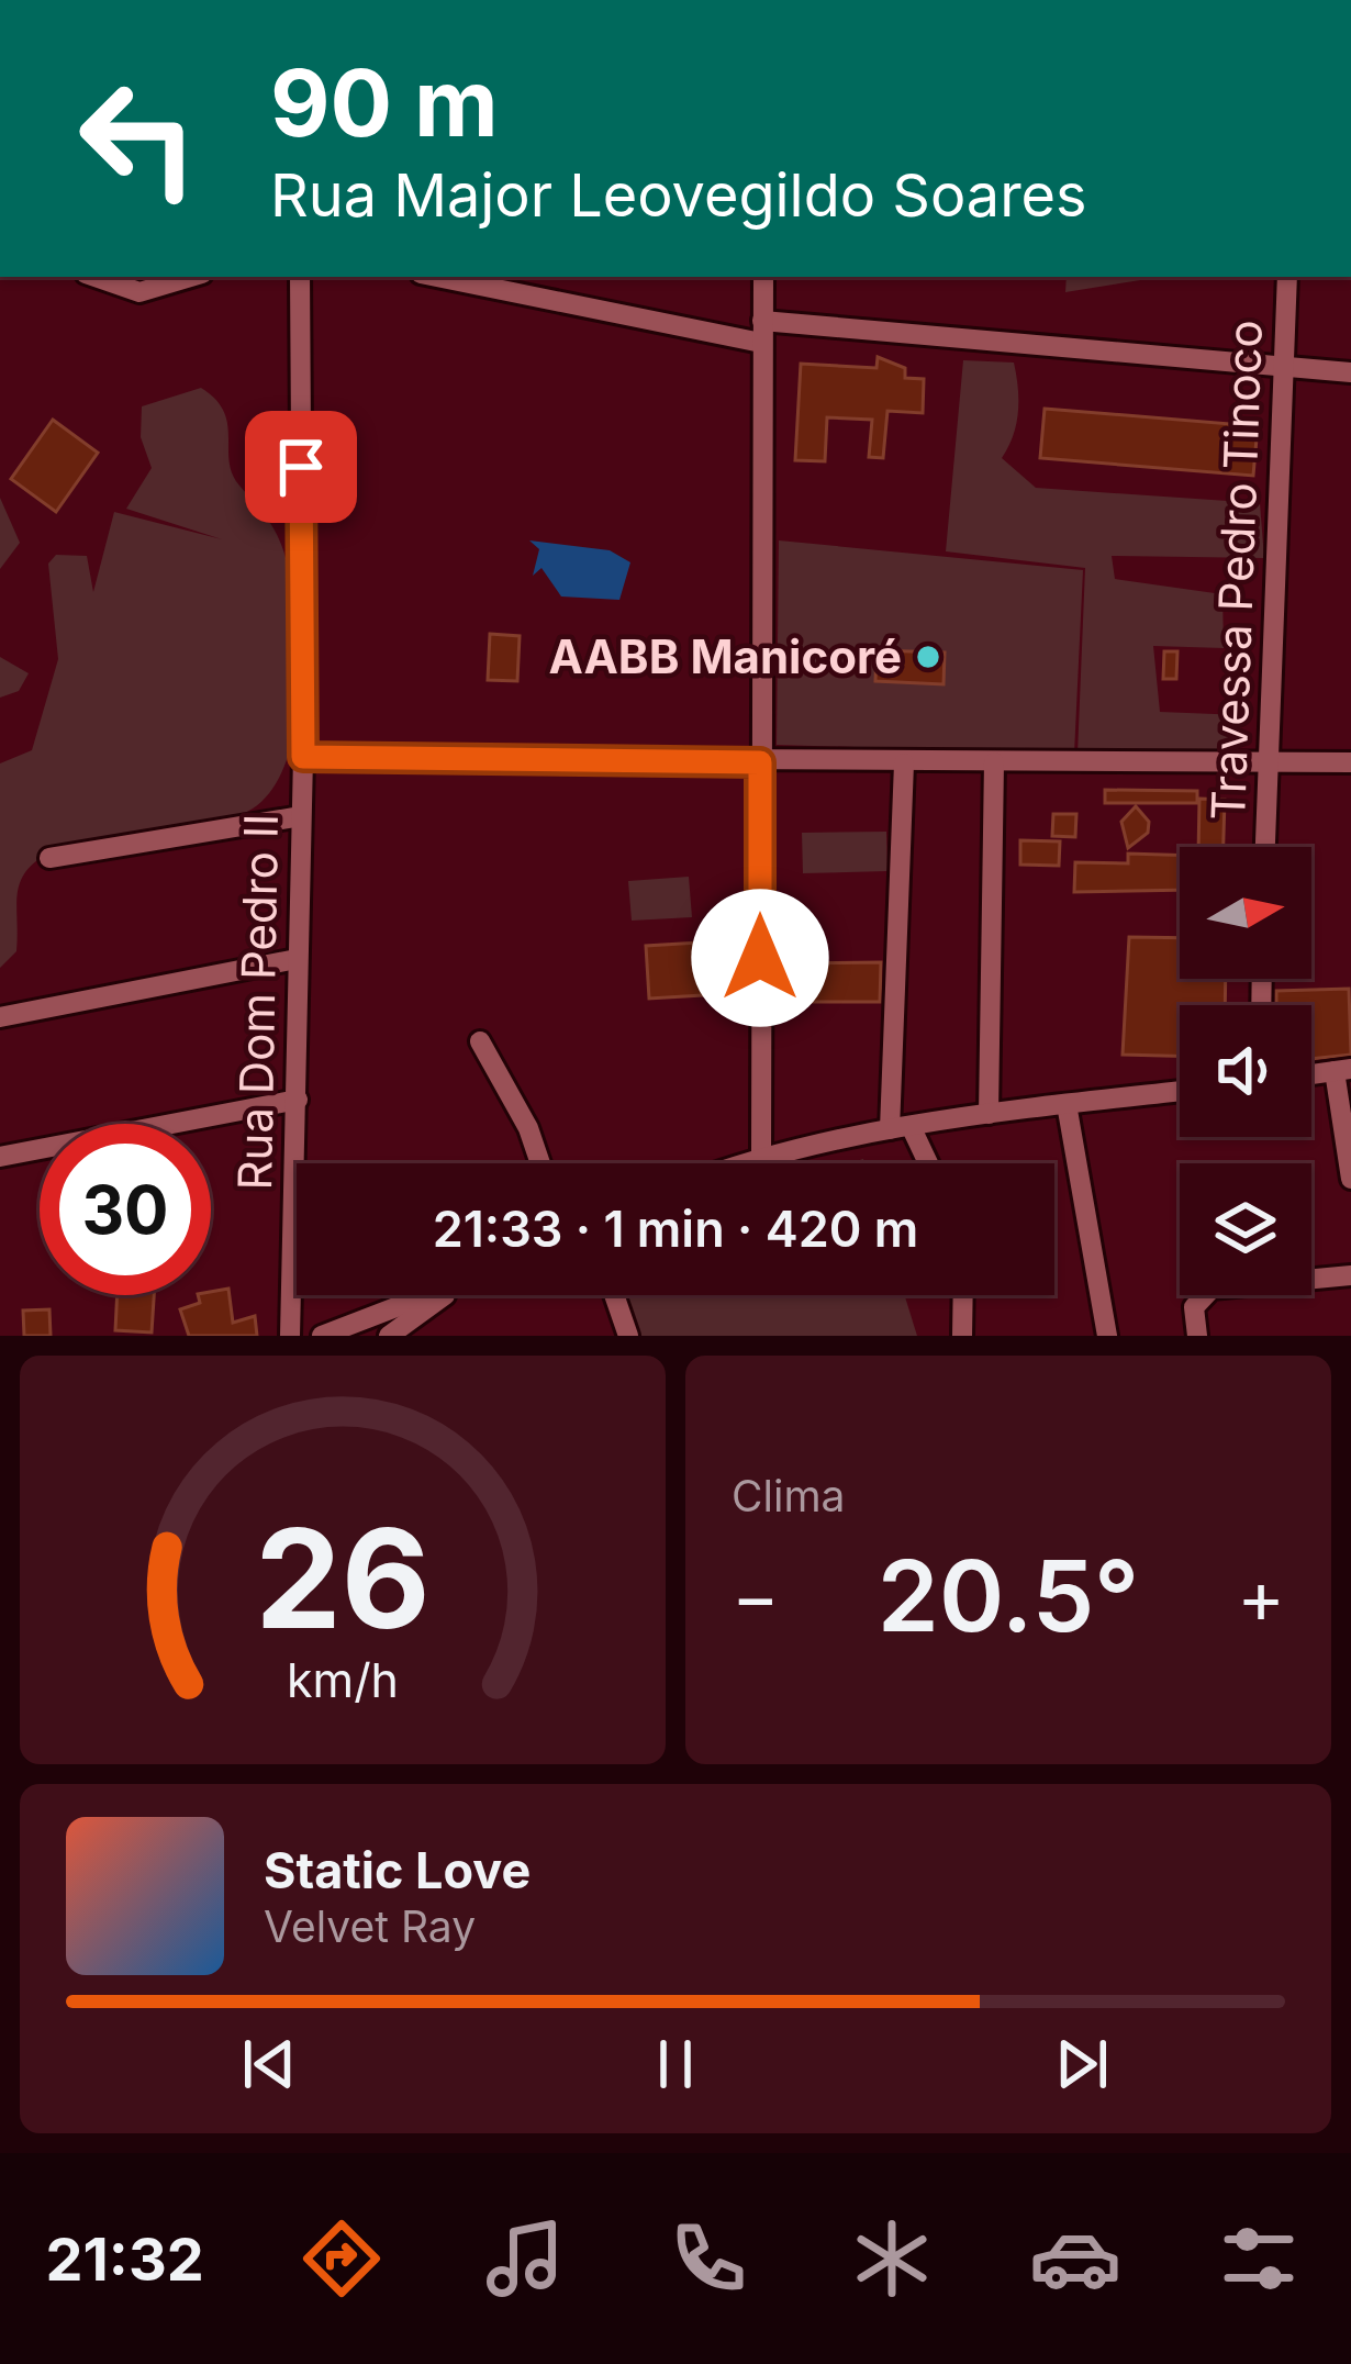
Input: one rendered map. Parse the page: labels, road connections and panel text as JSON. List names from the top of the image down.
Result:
{
  "streets": {
    "street": ["Travessa Pedro Tinoco", "Rua Dom Pedro II"]
  },
  "places": ["AABB Manicoré"],
  "north": "right",
  "page": {
    "turn": ["90 m", "Rua Major Leovegildo Soares"],
    "limit": "30",
    "trip": "21:33 · 1 min · 420 m",
    "tile": "Clima",
    "heat": ["−", "20.5°", "+"],
    "song": ["Static Love", "Velvet Ray"],
    "tabs": "21:32",
    "gauge": ["26", "km/h"]
  }
}
